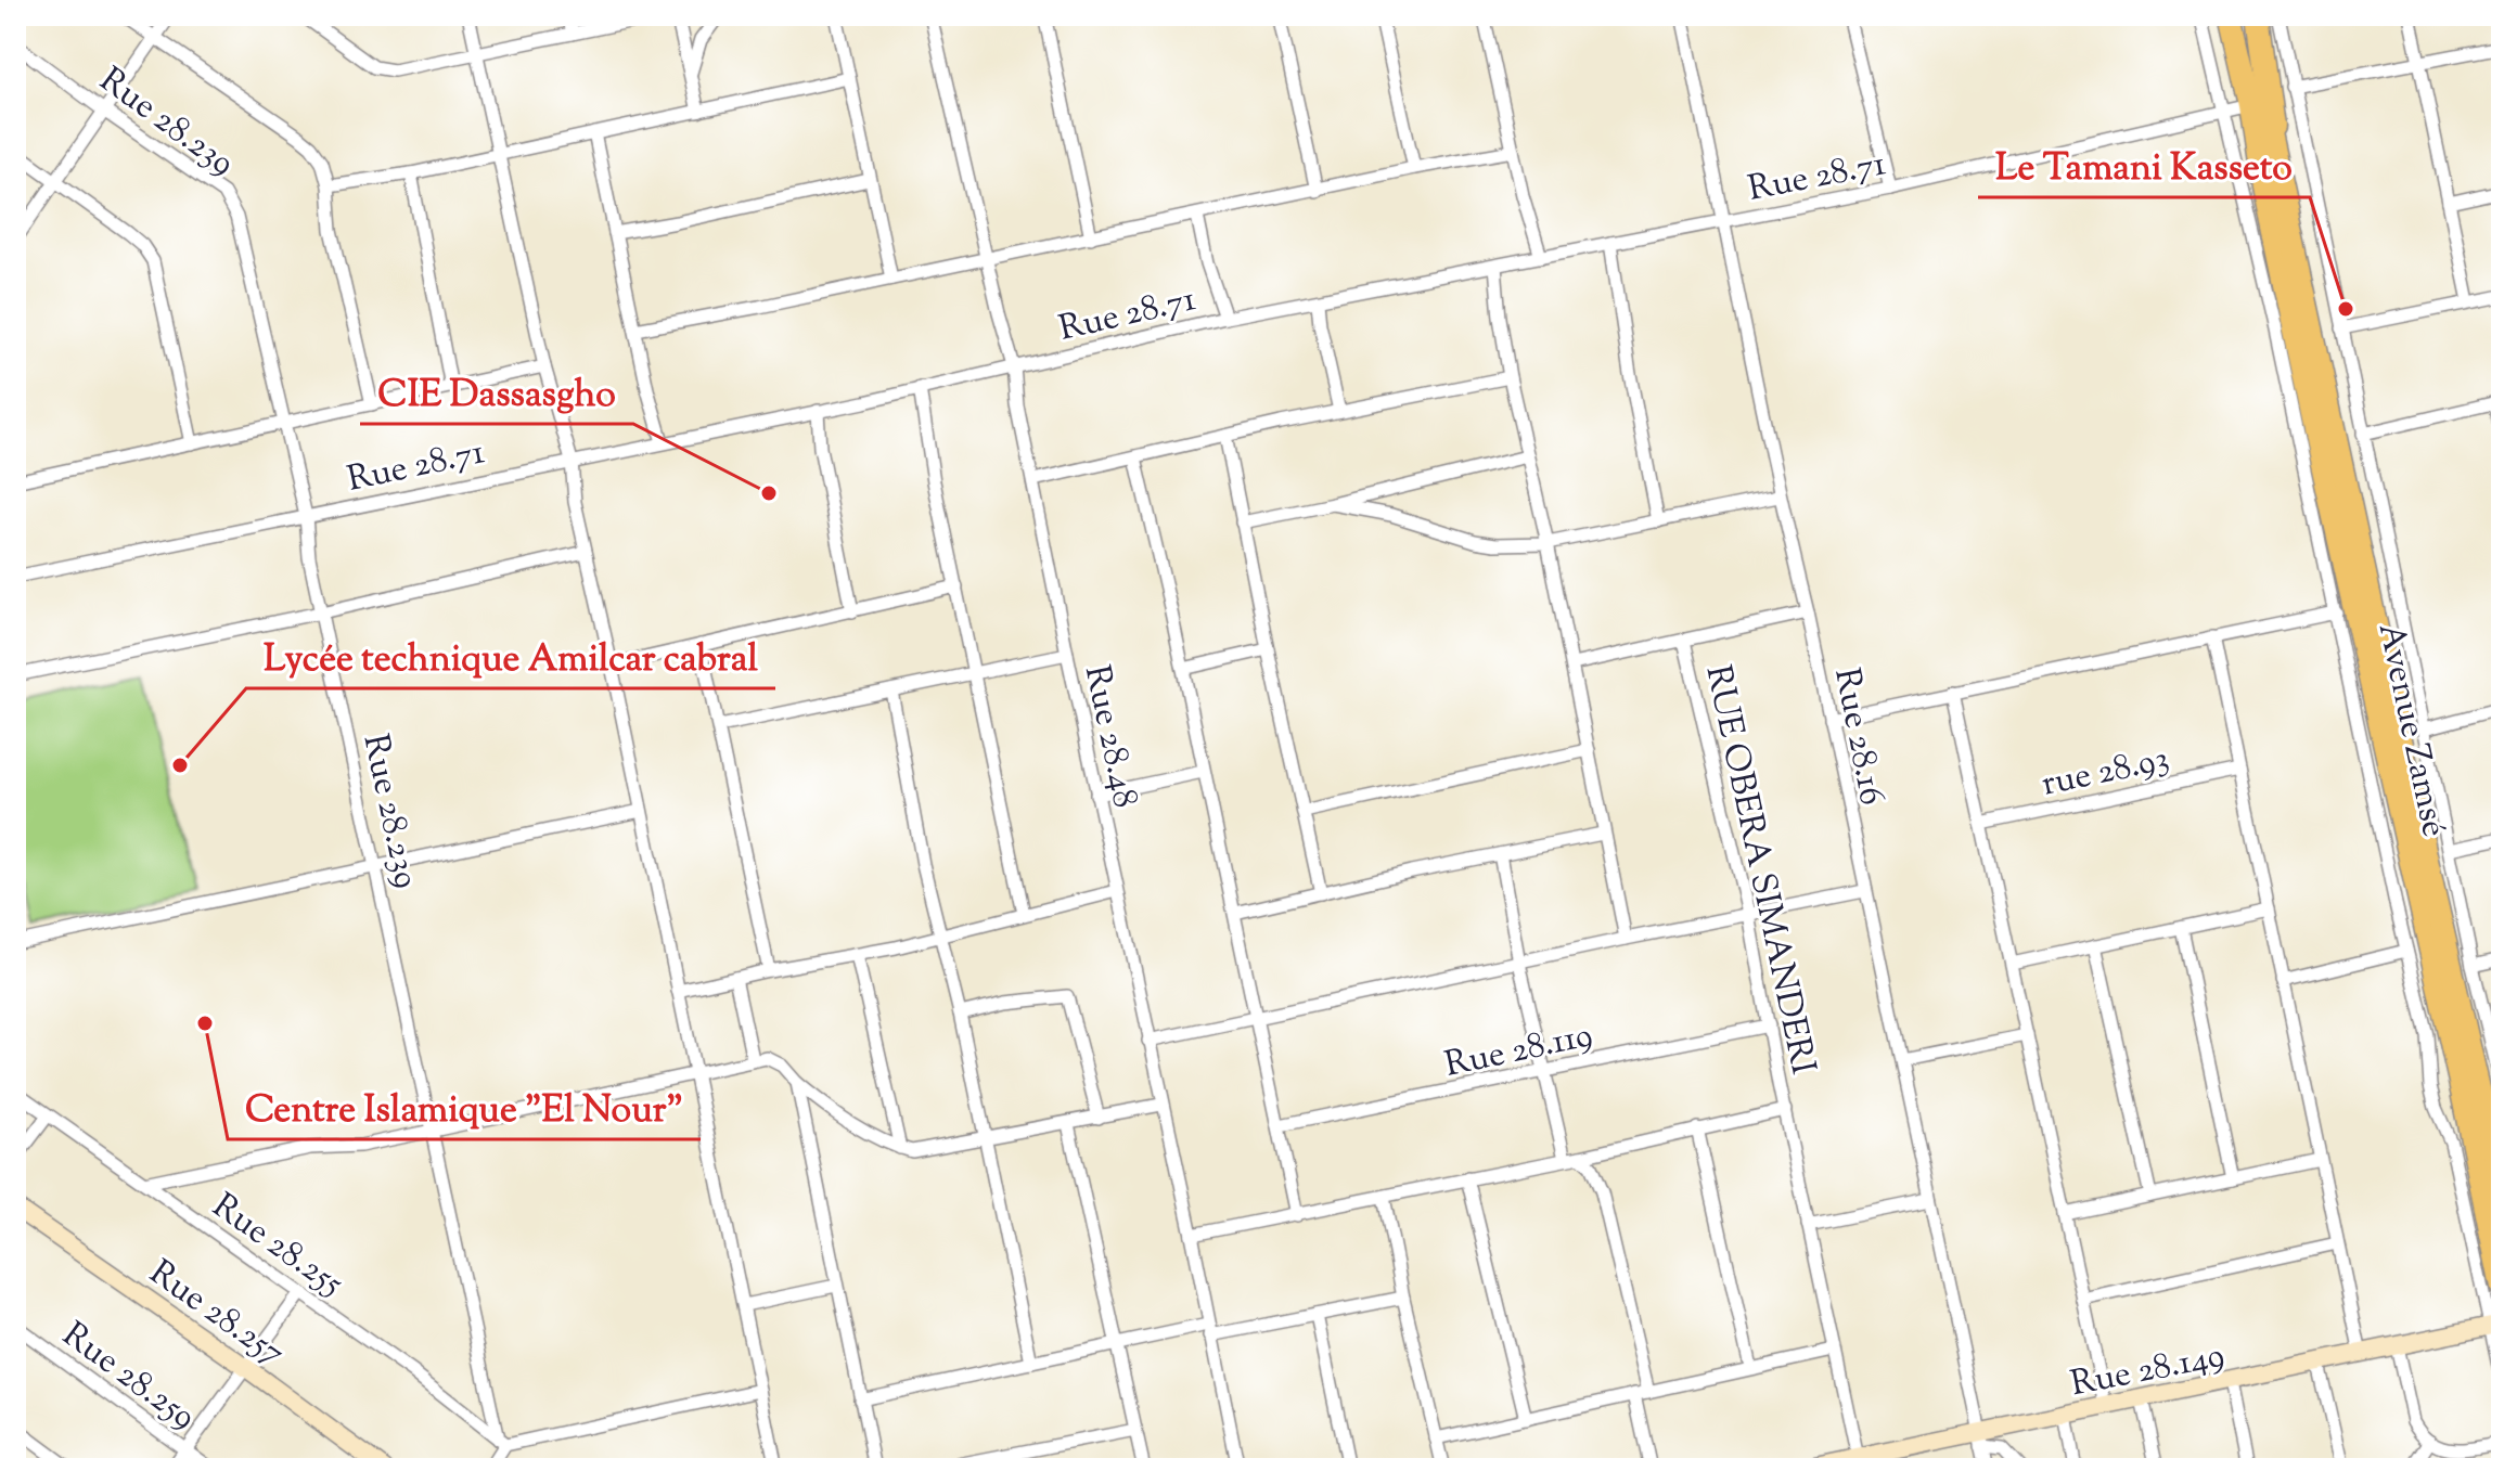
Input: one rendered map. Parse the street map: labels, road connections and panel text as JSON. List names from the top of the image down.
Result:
{
  "streets": {
    "highway": ["Avenue Zamsé"],
    "street": [
      "Rue 28.239",
      "Rue 28.71",
      "Rue 28.48",
      "Rue 28.16",
      "rue 28.93",
      "RUE OBERA SIMANDERI",
      "Rue 28.119",
      "Rue 28.255",
      "Rue 28.257",
      "Rue 28.149",
      "Rue 28.259"
    ]
  },
  "crossings": [
    ["Rue 28.239", "Rue 28.71"],
    ["Rue 28.239", "Rue 28.255"],
    ["Rue 28.71", "Rue 28.48"],
    ["Rue 28.71", "Rue 28.16"],
    ["Rue 28.16", "Rue 28.149"],
    ["RUE OBERA SIMANDERI", "Rue 28.119"],
    ["RUE OBERA SIMANDERI", "Rue 28.149"]
  ],
  "places": [
    "Le Tamani Kasseto",
    "CIE Dassasgho",
    "Lycée technique Amilcar cabral",
    "Centre Islamique \"El Nour\""
  ]
}
